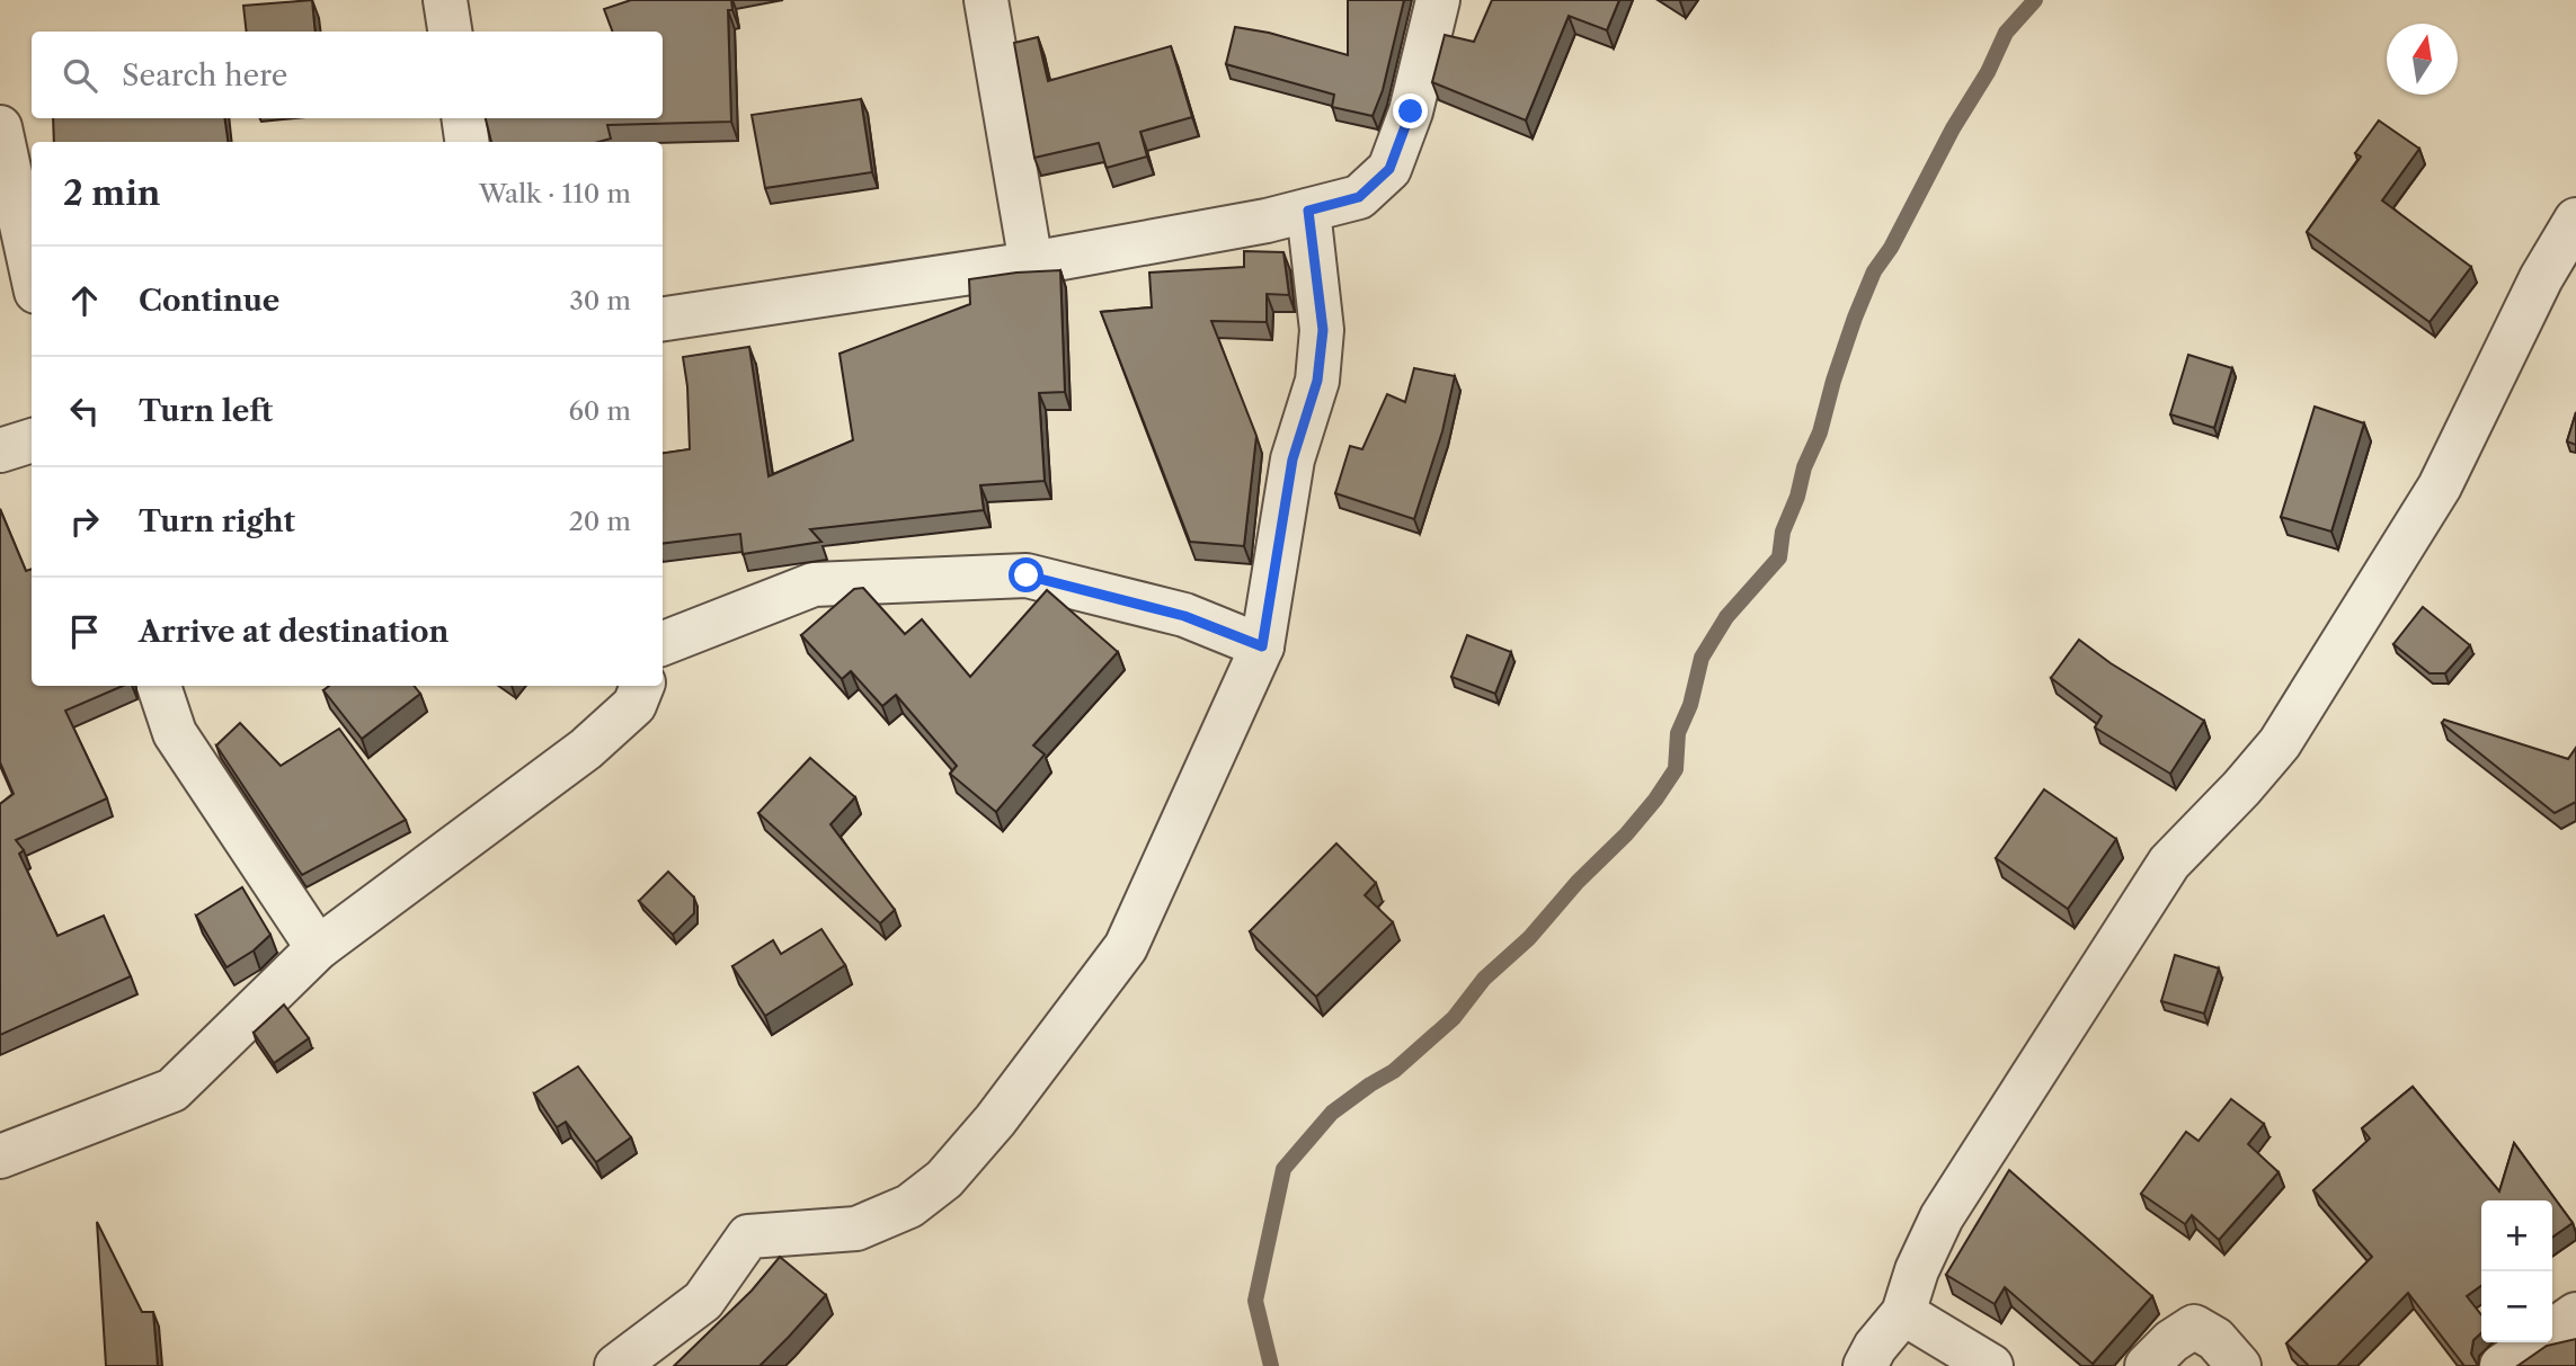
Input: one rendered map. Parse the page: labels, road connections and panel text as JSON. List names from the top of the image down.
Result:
{
  "north": "top",
  "page": {
    "search": "Search here",
    "heading": ["2 min", "Walk · 110 m"],
    "list": [
      ["Continue", "30 m"],
      ["Turn left", "60 m"],
      ["Turn right", "20 m"],
      "Arrive at destination"
    ],
    "map_buttons": ["+", "−"]
  }
}
